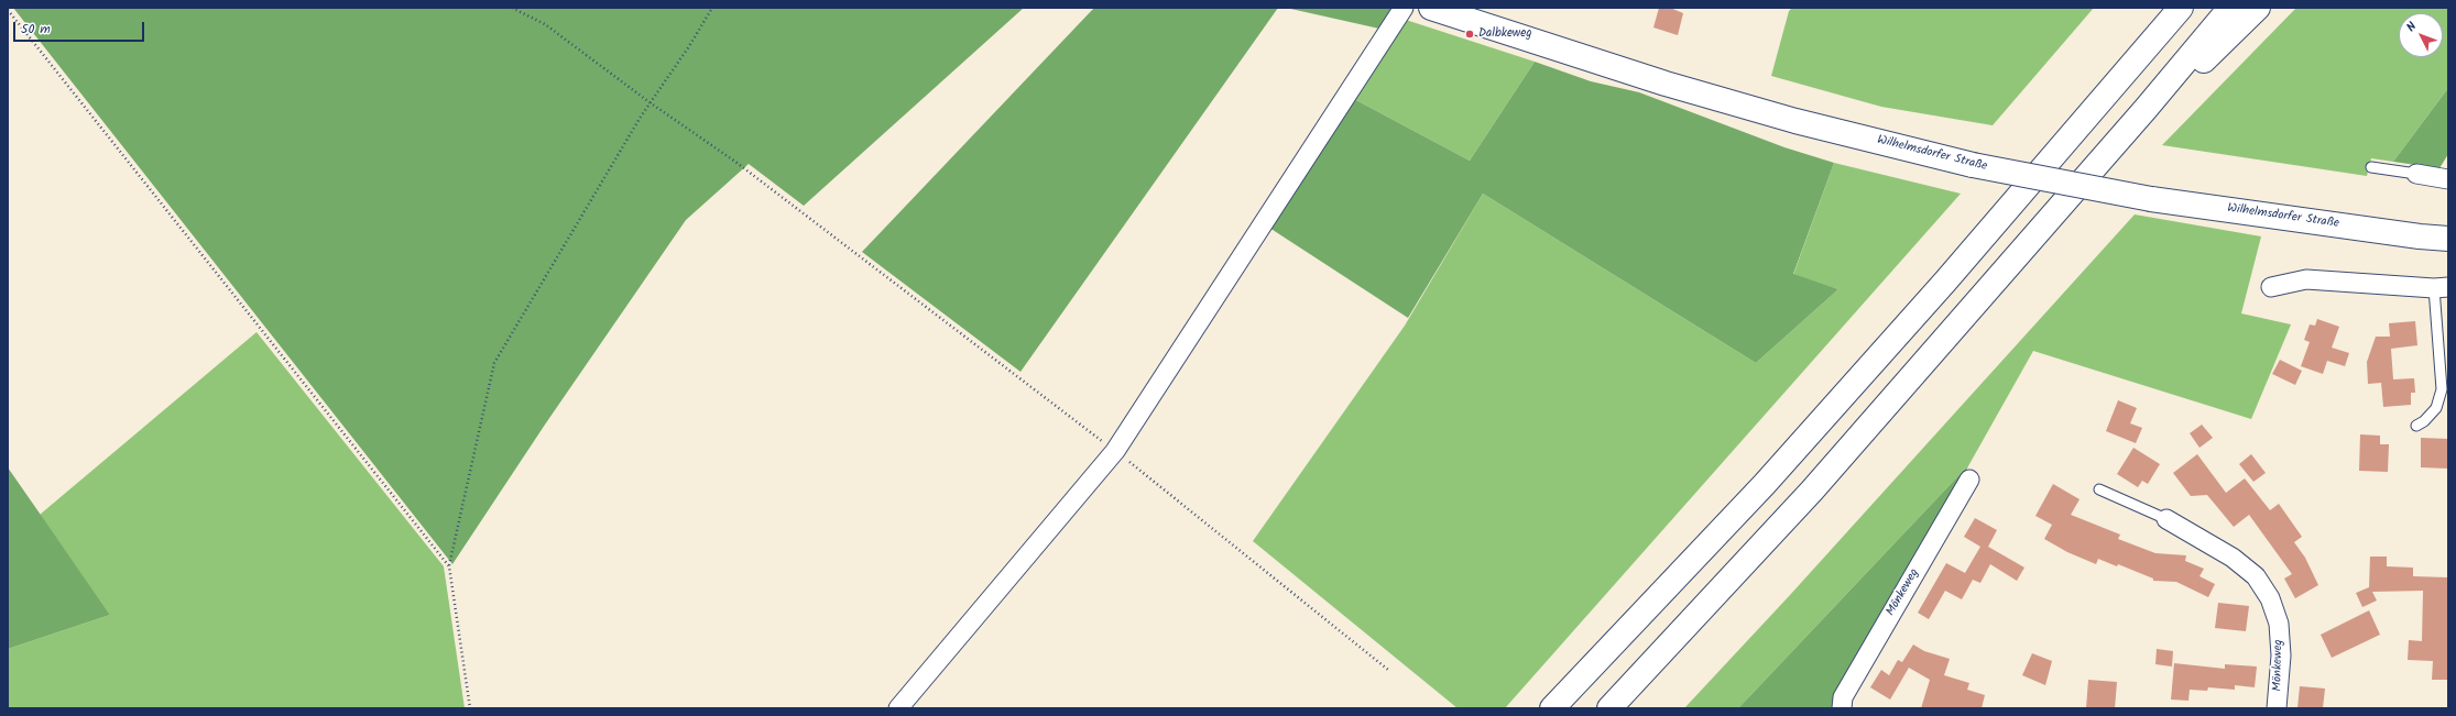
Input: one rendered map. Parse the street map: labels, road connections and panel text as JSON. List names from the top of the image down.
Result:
{
  "streets": {
    "main road": ["Wilhelmsdorfer Straße"],
    "street": ["Mönkeweg"]
  },
  "places": ["Dalbkeweg"],
  "scale_bar": "50 m",
  "north": "top left"
}
